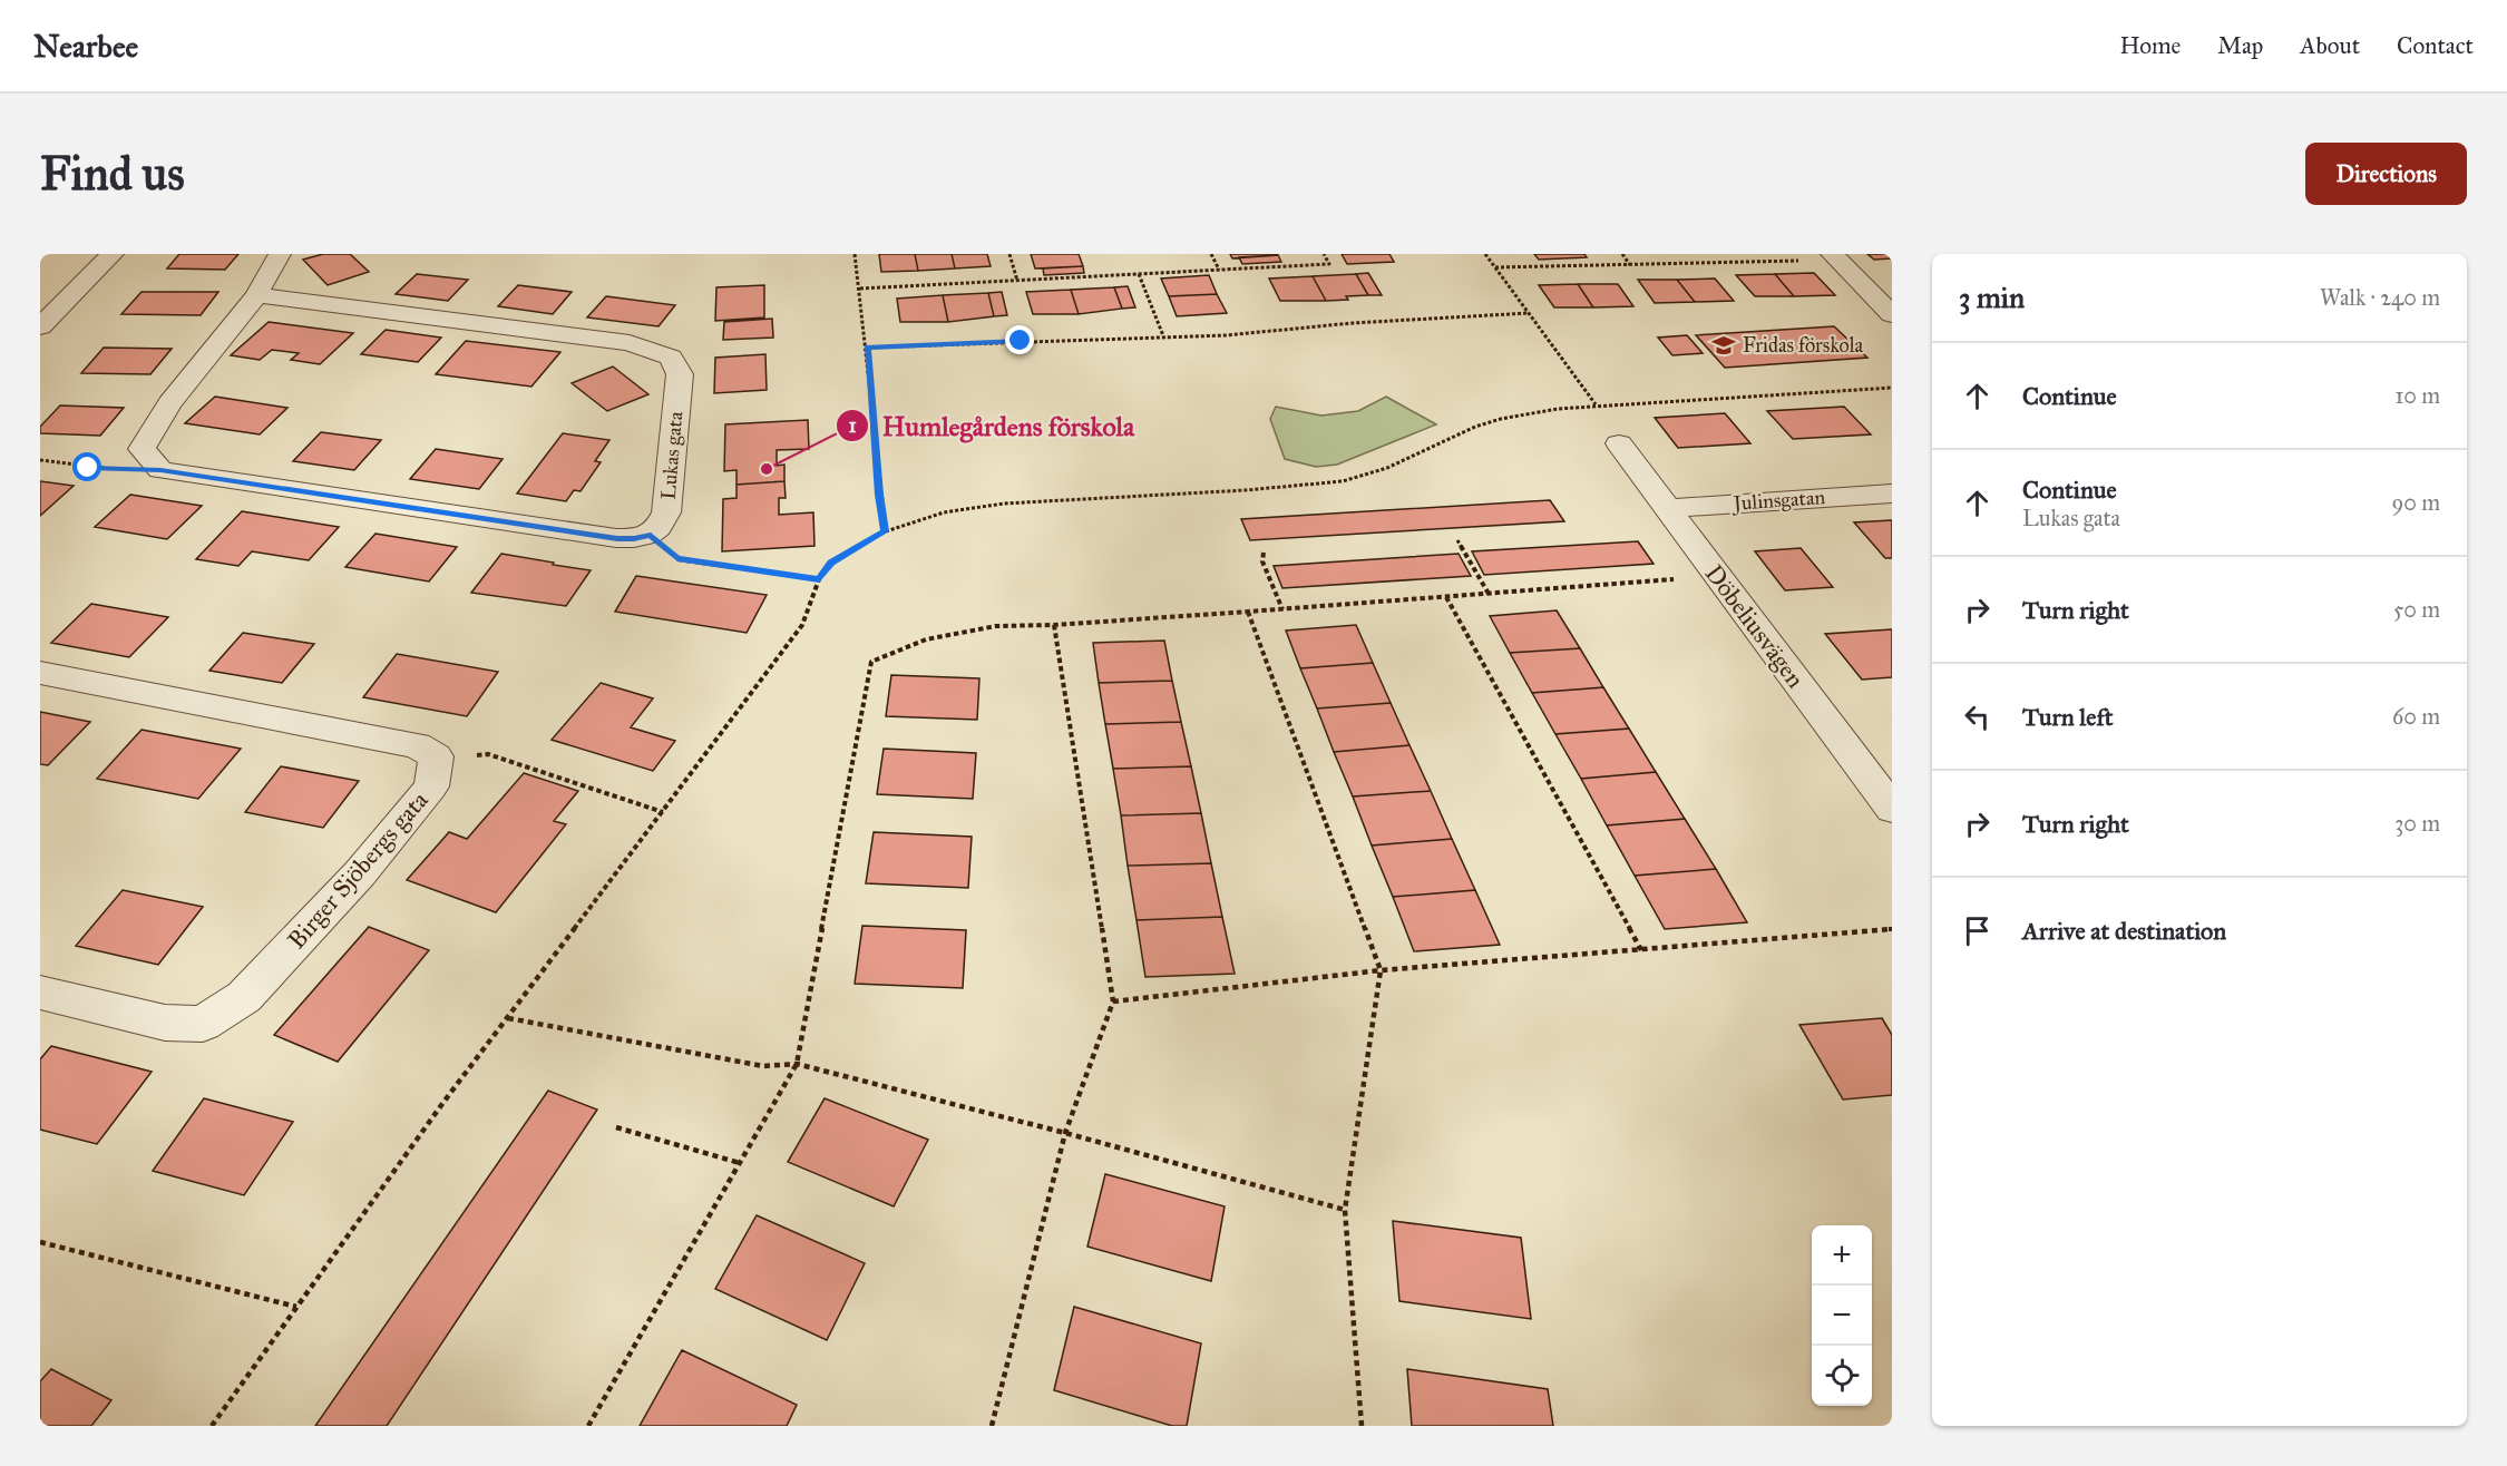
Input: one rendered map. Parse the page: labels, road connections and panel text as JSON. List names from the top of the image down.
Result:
{
  "streets": {
    "street": [
      "Lukas gata",
      "Julinsgatan",
      "Döbeliusvägen",
      "Birger Sjöbergs gata"
    ]
  },
  "crossings": [
    ["Julinsgatan", "Döbeliusvägen"]
  ],
  "places": {
    "school or university": ["Fridas förskola"],
    "other": ["Humlegårdens förskola"]
  },
  "page": {
    "header": "Nearbee",
    "nav": [
      "Home",
      "Map",
      "About",
      "Contact"
    ],
    "buttons": "Directions",
    "title": "Find us",
    "heading": ["3 min", "Walk · 240 m"],
    "list": [
      ["Continue", "10 m"],
      ["Continue", "Lukas gata", "90 m"],
      ["Turn right", "50 m"],
      ["Turn left", "60 m"],
      ["Turn right", "30 m"],
      "Arrive at destination"
    ],
    "map_buttons": ["+", "−"]
  }
}
